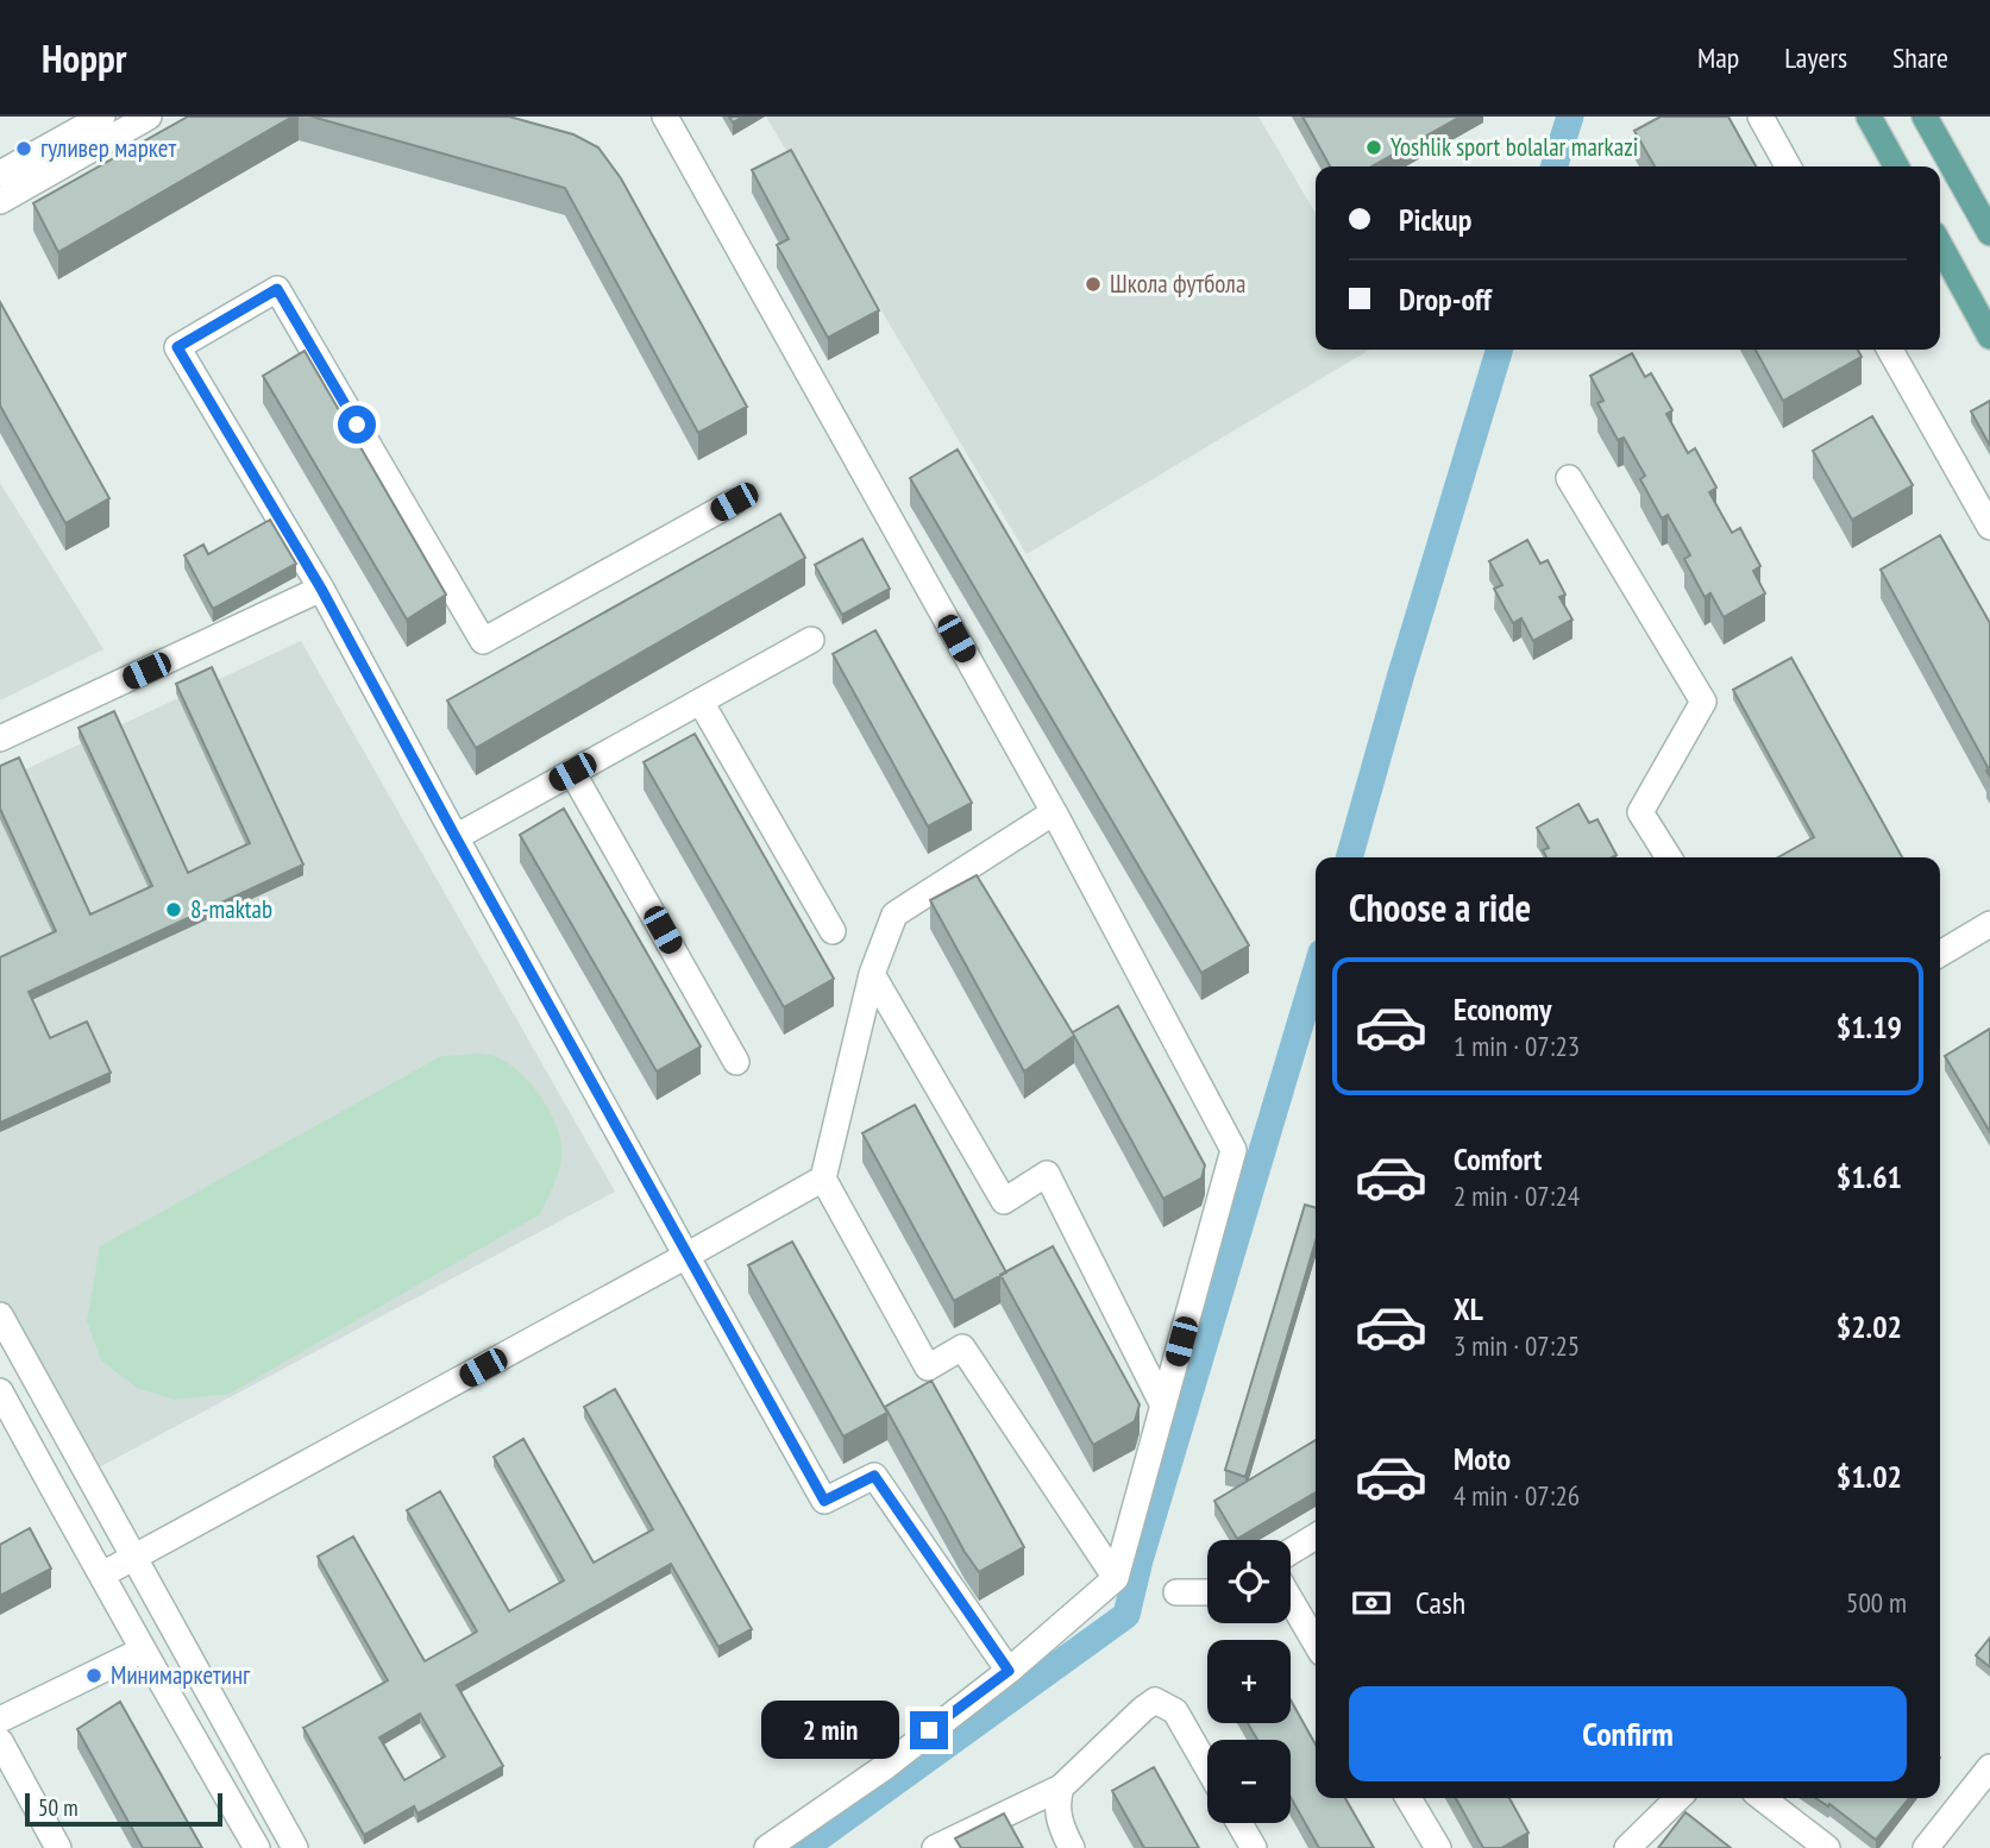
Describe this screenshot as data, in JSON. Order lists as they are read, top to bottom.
{
  "places": [
    "Yoshlik sport bolalar markazi",
    "гуливер маркет",
    "Школа футбола",
    "8-maktab",
    "Минимаркетинг"
  ],
  "scale_bar": "50 m",
  "page": {
    "header": "Hoppr",
    "nav": ["Map", "Layers", "Share"],
    "banner": ["Pickup", "Drop-off"],
    "heading": "Choose a ride",
    "list": [
      {
        "name": "Economy",
        "note": "1 min · 07:23",
        "value": "$1.19"
      },
      {
        "name": "Comfort",
        "note": "2 min · 07:24",
        "value": "$1.61"
      },
      {
        "name": "XL",
        "note": "3 min · 07:25",
        "value": "$2.02"
      },
      {
        "name": "Moto",
        "note": "4 min · 07:26",
        "value": "$1.02"
      }
    ],
    "map_buttons": ["+", "−"],
    "pay": ["Cash", "500 m"],
    "buttons": "Confirm",
    "bubble": "2 min",
    "scale": "50 m"
  }
}
